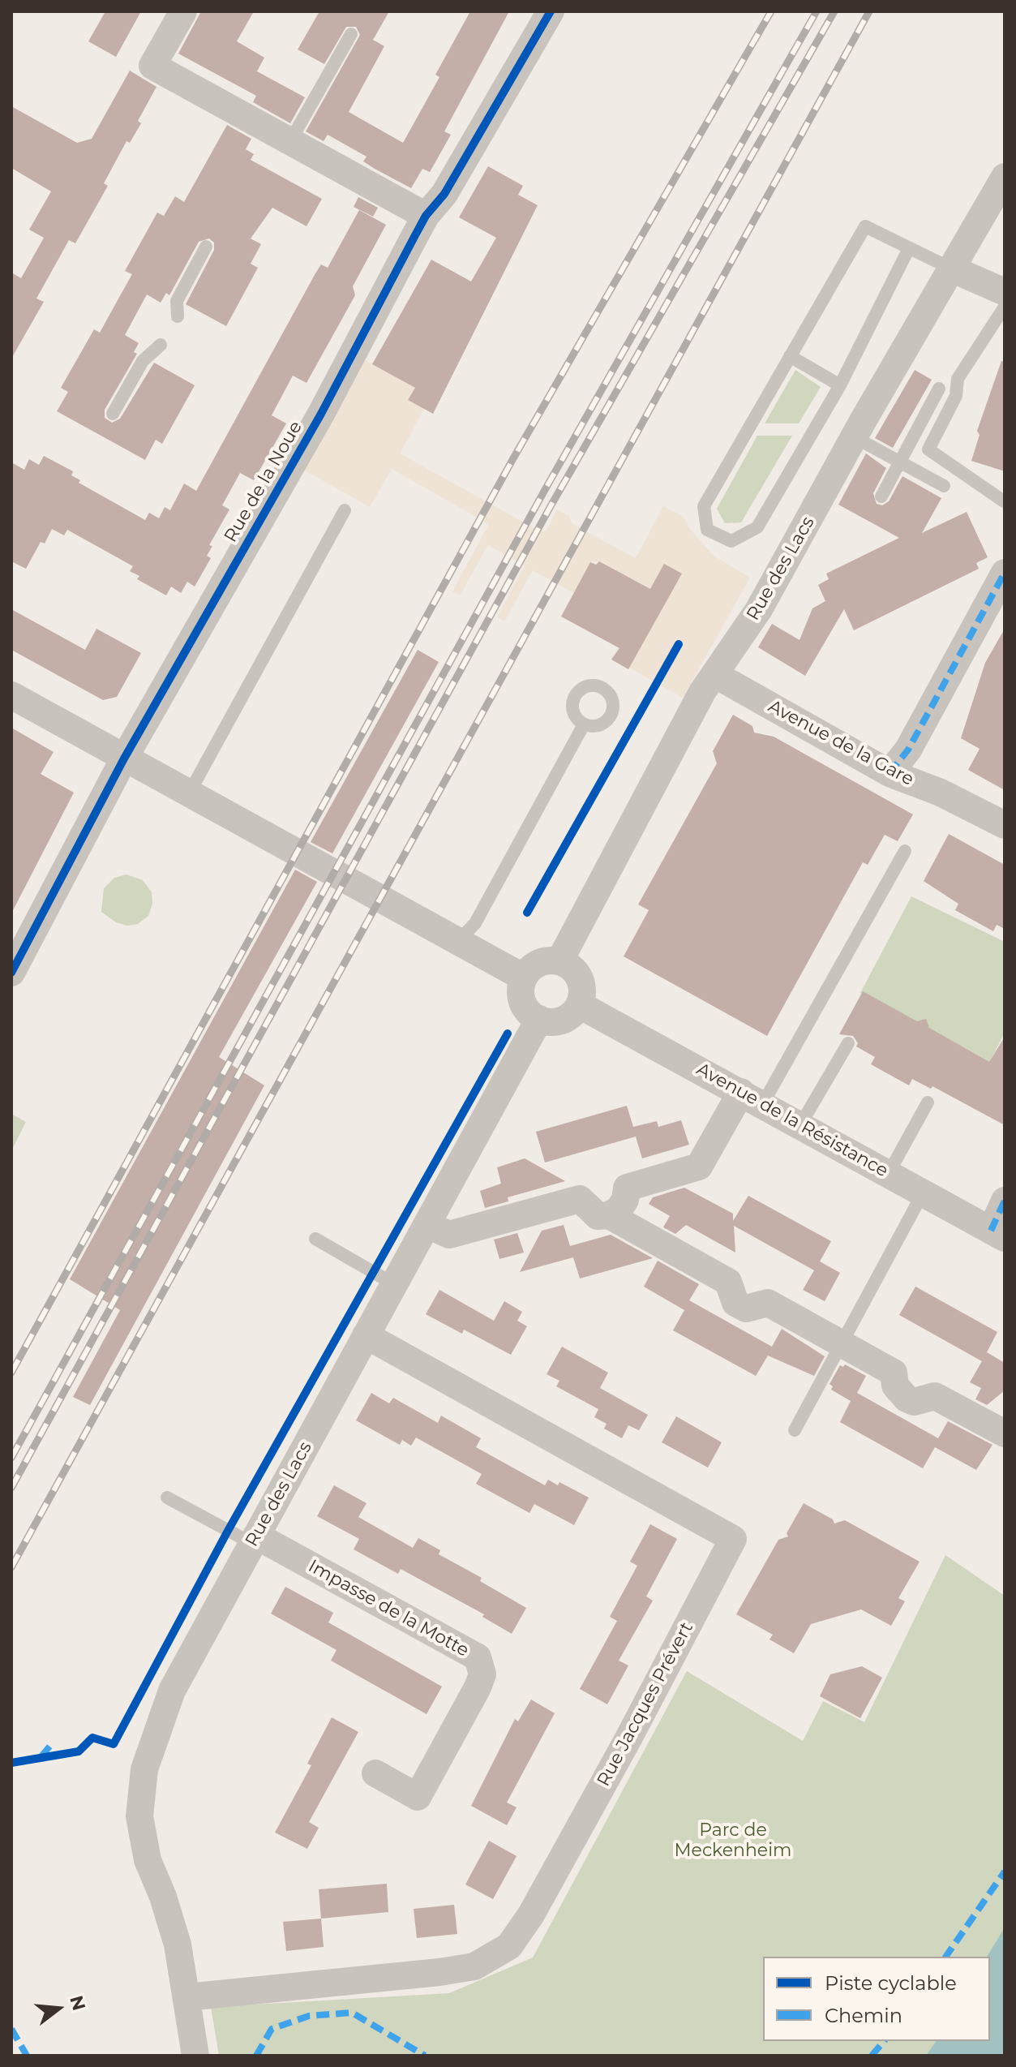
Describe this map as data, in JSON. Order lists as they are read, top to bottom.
{
  "streets": {
    "street": [
      "Rue de la Noue",
      "Rue des Lacs",
      "Avenue de la Gare",
      "Avenue de la Résistance",
      "Impasse de la Motte",
      "Rue Jacques Prévert"
    ]
  },
  "crossings": [
    ["Rue des Lacs", "Avenue de la Gare"],
    ["Rue des Lacs", "Avenue de la Résistance"],
    ["Rue des Lacs", "Impasse de la Motte"],
    ["Rue des Lacs", "Rue Jacques Prévert"]
  ],
  "parks": ["Parc de Meckenheim"],
  "legend": ["Piste cyclable", "Chemin"],
  "north": "right"
}
